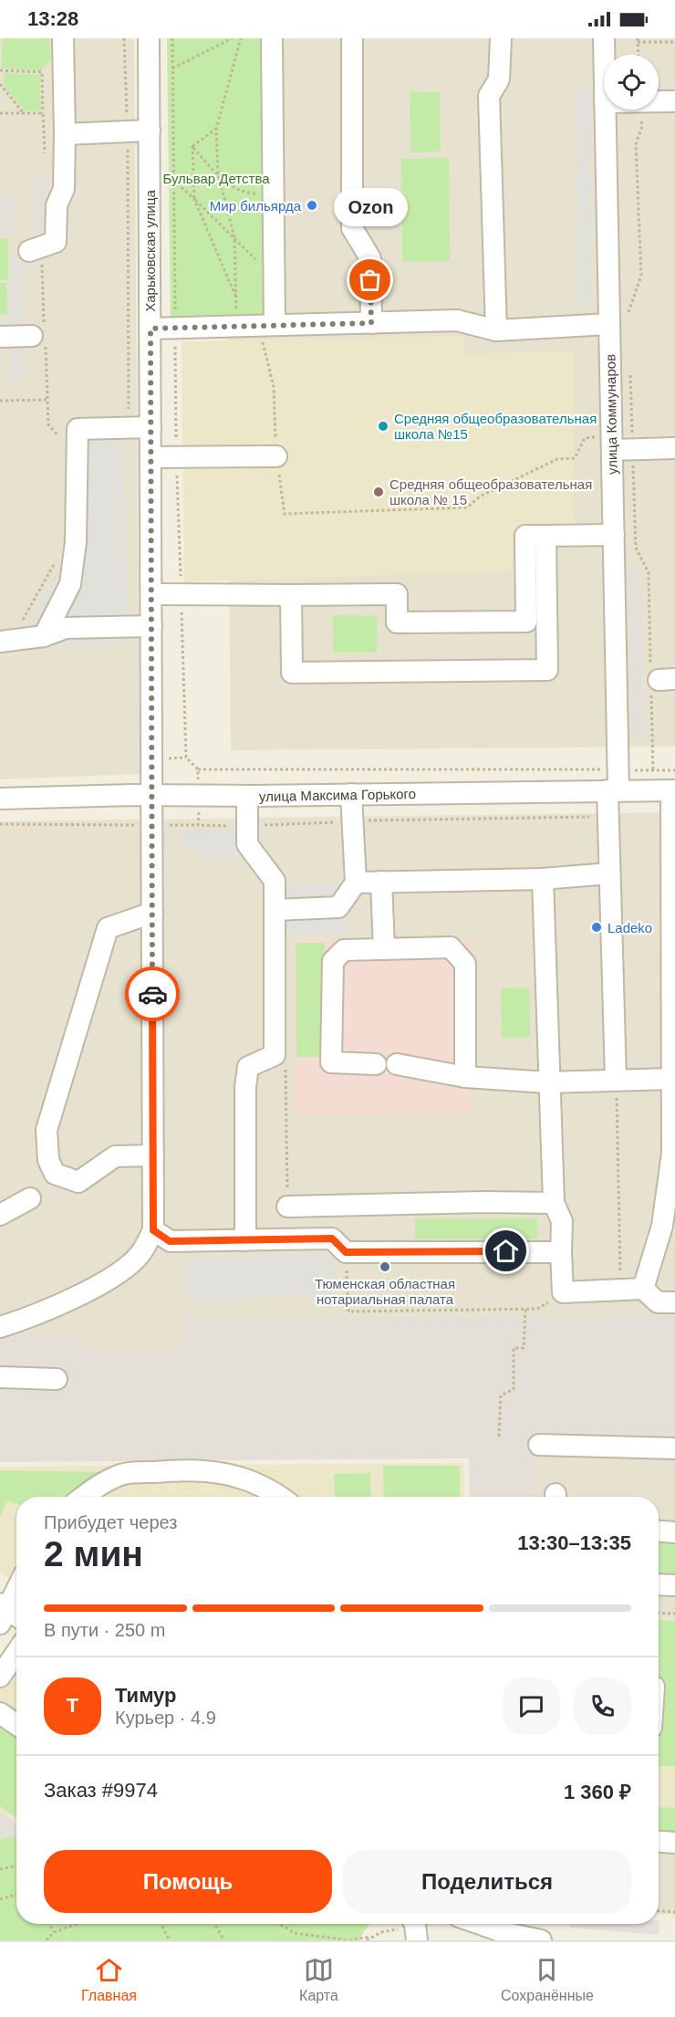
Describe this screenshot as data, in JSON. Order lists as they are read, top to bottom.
{
  "streets": {
    "street": ["Харьковская улица", "улица Коммунаров", "улица Максима Горького"]
  },
  "crossings": [
    ["Харьковская улица", "улица Максима Горького"],
    ["улица Коммунаров", "улица Максима Горького"]
  ],
  "parks": ["Бульвар Детства"],
  "places": [
    "Мир бильярда",
    "Ozon",
    "Средняя общеобразовательная школа №15",
    "Средняя общеобразовательная школа № 15",
    "Ladeko",
    "Тюменская областная нотариальная палата"
  ],
  "page": {
    "status": "13:28",
    "bubble": "Ozon",
    "heading": ["2 мин", "Прибудет через", "13:30–13:35"],
    "panel": [
      "Тимур",
      "Курьер · 4.9",
      "Заказ #9974",
      "1 360 ₽"
    ],
    "bar": "В пути · 250 m",
    "round": "Т",
    "buttons": ["Помощь", "Поделиться"],
    "tabs": ["Главная", "Карта", "Сохранённые"]
  }
}
